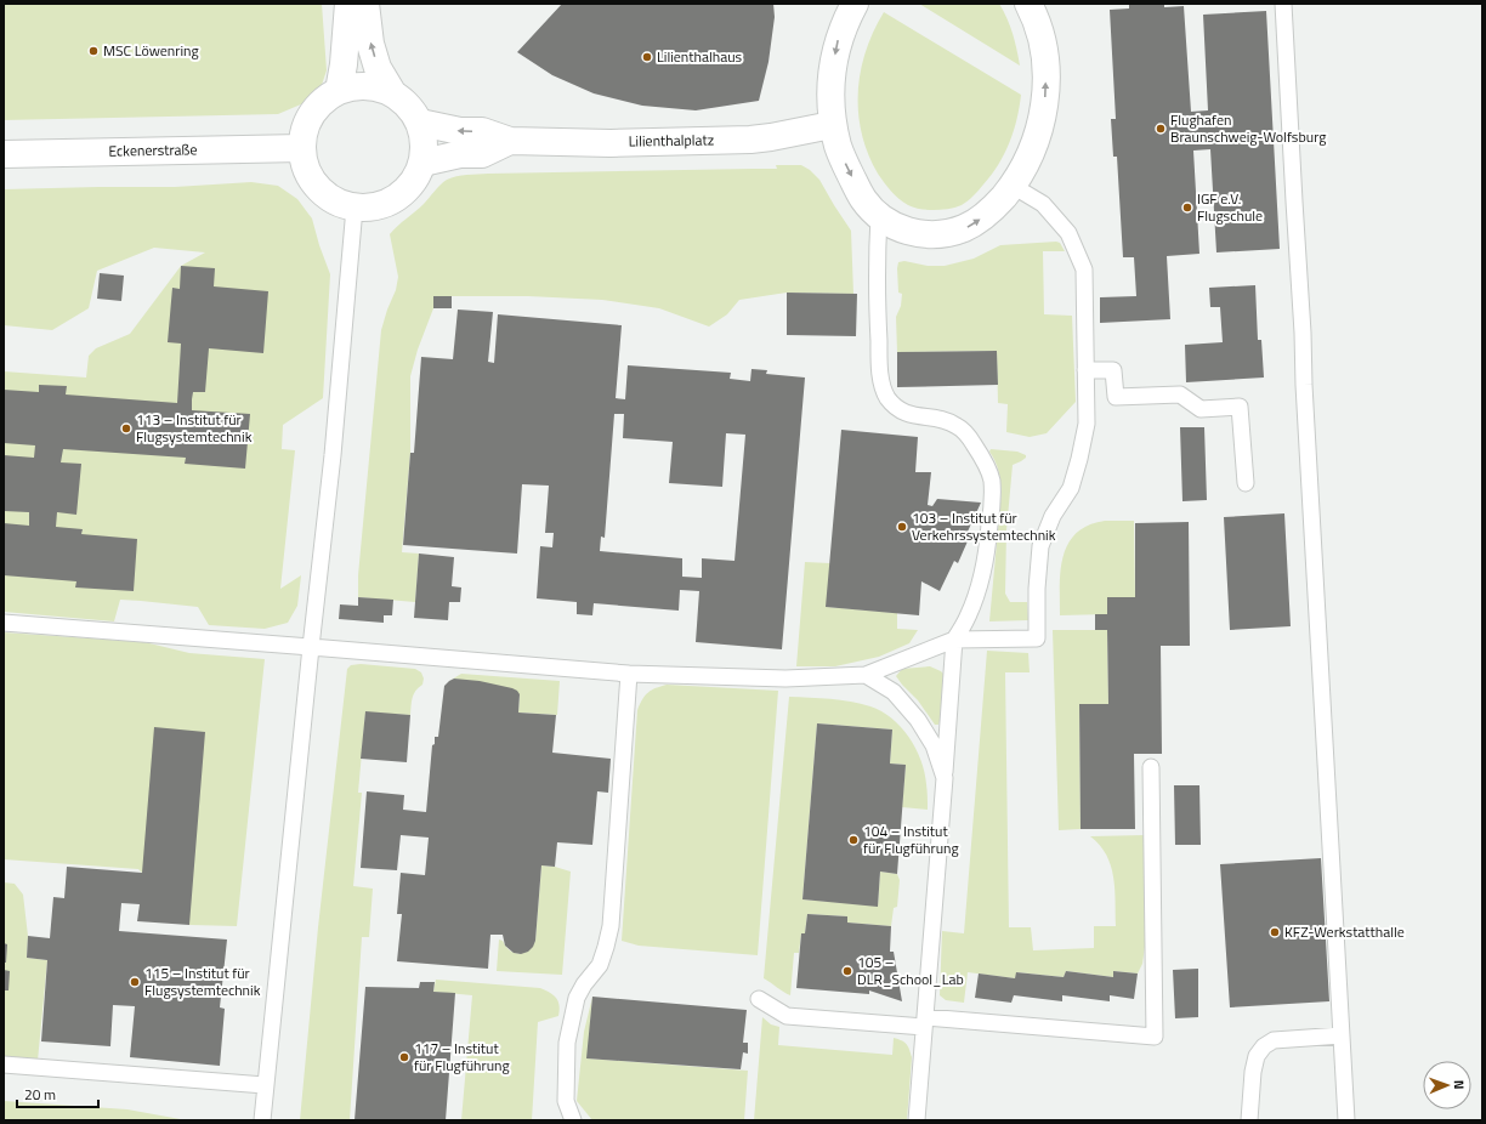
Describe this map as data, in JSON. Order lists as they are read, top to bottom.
{
  "streets": {
    "street": ["Lilienthalplatz", "Eckenerstraße"]
  },
  "crossings": [
    ["Lilienthalplatz", "Eckenerstraße"]
  ],
  "places": [
    "MSC Löwenring",
    "Lilienthalhaus",
    "Flughafen Braunschweig-Wolfsburg",
    "IGF e.V. Flugschule",
    "113 – Institut für Flugsystemtechnik",
    "103 – Institut für Verkehrssystemtechnik",
    "104 – Institut für Flugführung",
    "KFZ-Werkstatthalle",
    "105 – DLR_School_Lab",
    "115 – Institut für Flugsystemtechnik",
    "117 – Institut für Flugführung"
  ],
  "scale_bar": "20 m",
  "north": "right"
}
